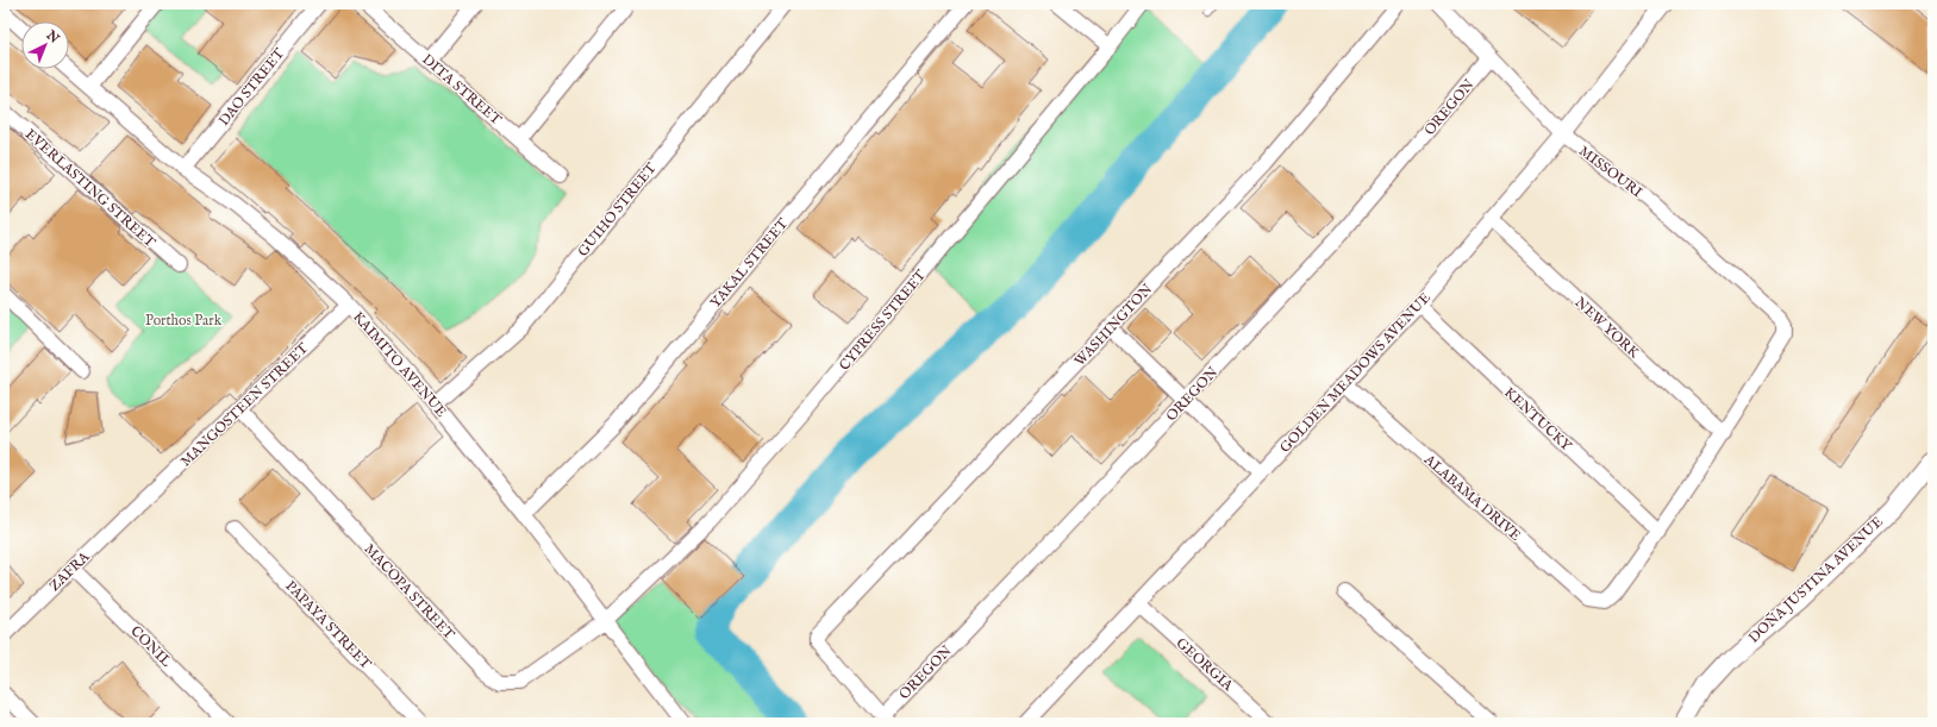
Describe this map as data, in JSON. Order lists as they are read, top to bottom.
{
  "streets": {
    "street": [
      "DAO STREET",
      "DITA STREET",
      "OREGON",
      "MISSOURI",
      "EVERLASTING STREET",
      "GUIHO STREET",
      "YAKAL STREET",
      "CYPRESS STREET",
      "WASHINGTON",
      "NEW YORK",
      "KAIMITO AVENUE",
      "GOLDEN MEADOWS AVENUE",
      "MANGOSTEEN STREET",
      "KENTUCKY",
      "ALABAMA DRIVE",
      "ZAFRA",
      "DOÑA JUSTINA AVENUE",
      "MACOPA STREET",
      "PAPAYA STREET",
      "CONIL",
      "GEORGIA"
    ]
  },
  "crossings": [
    ["DAO STREET", "KAIMITO AVENUE"],
    ["OREGON", "MISSOURI"],
    ["OREGON", "WASHINGTON"],
    ["MISSOURI", "NEW YORK"],
    ["MISSOURI", "GOLDEN MEADOWS AVENUE"],
    ["GUIHO STREET", "KAIMITO AVENUE"],
    ["YAKAL STREET", "KAIMITO AVENUE"],
    ["CYPRESS STREET", "KAIMITO AVENUE"],
    ["CYPRESS STREET", "MACOPA STREET"],
    ["NEW YORK", "GOLDEN MEADOWS AVENUE"],
    ["KAIMITO AVENUE", "MANGOSTEEN STREET"],
    ["KAIMITO AVENUE", "MACOPA STREET"],
    ["GOLDEN MEADOWS AVENUE", "KENTUCKY"],
    ["GOLDEN MEADOWS AVENUE", "ALABAMA DRIVE"],
    ["GOLDEN MEADOWS AVENUE", "GEORGIA"],
    ["MANGOSTEEN STREET", "ZAFRA"],
    ["MANGOSTEEN STREET", "MACOPA STREET"],
    ["KENTUCKY", "ALABAMA DRIVE"],
    ["ZAFRA", "CONIL"]
  ],
  "parks": ["Porthos Park"],
  "north": "top right"
}
